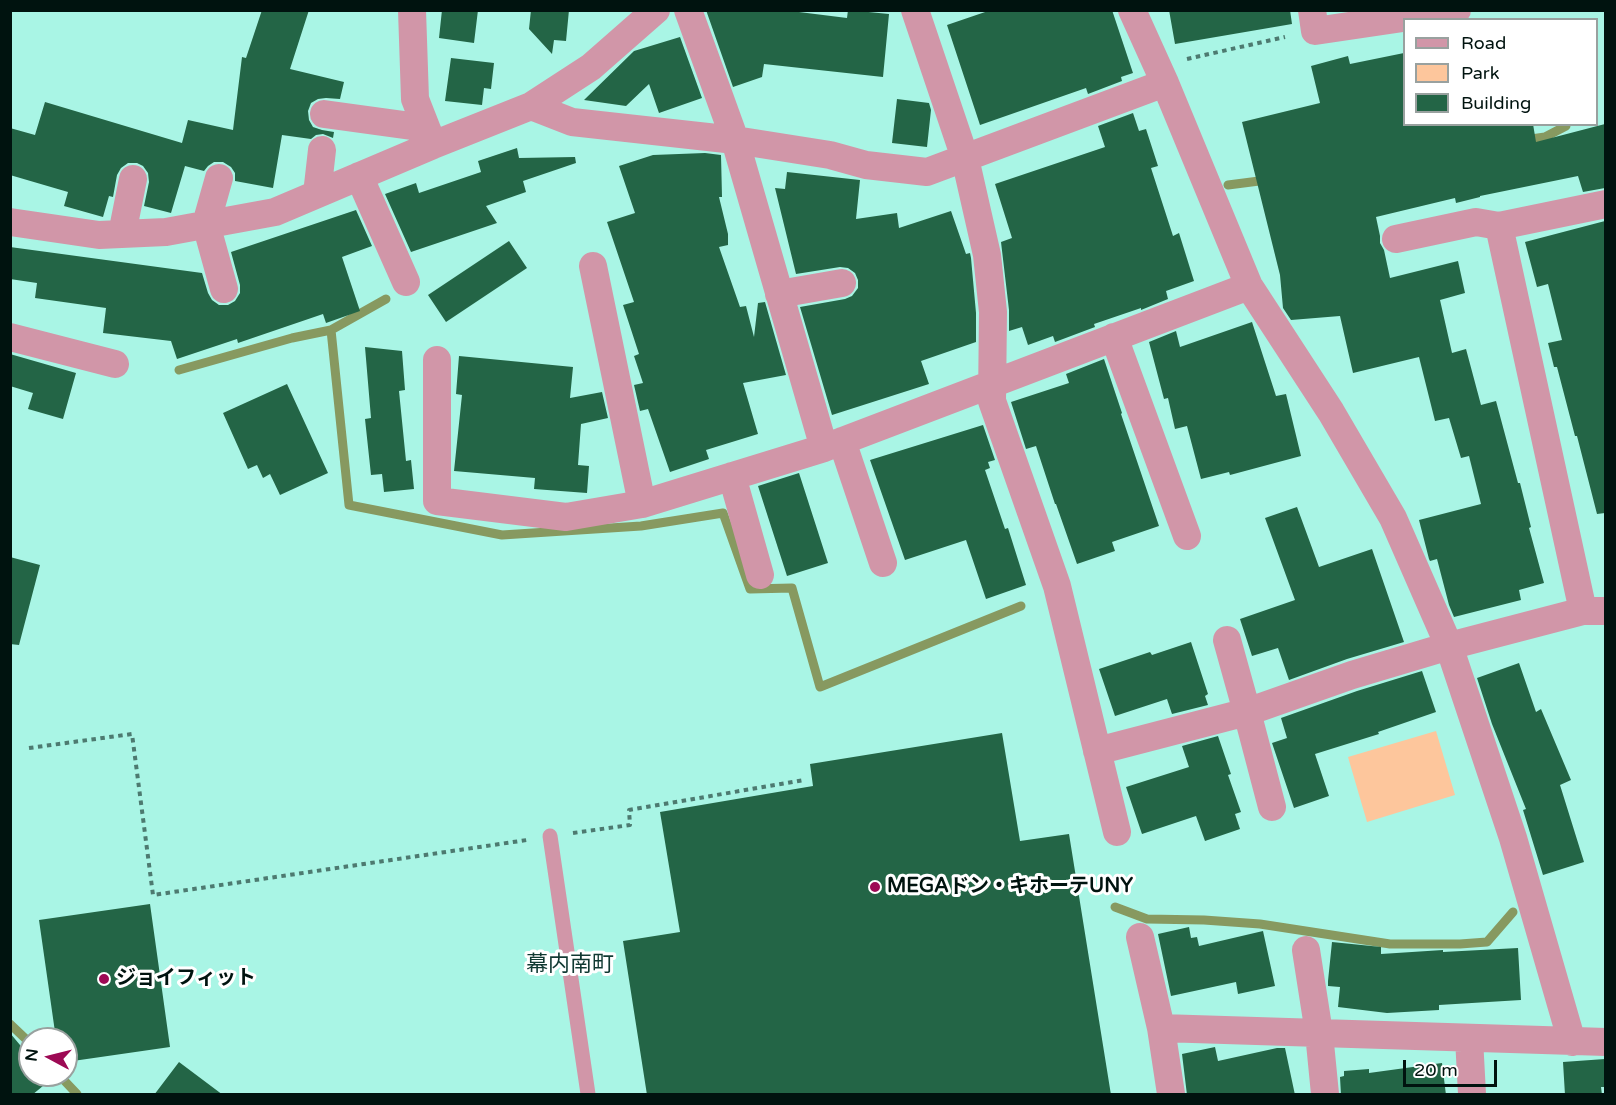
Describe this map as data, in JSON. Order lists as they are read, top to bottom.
{
  "districts": ["幕内南町"],
  "places": ["MEGAドン・キホーテUNY", "ジョイフィット"],
  "legend": ["Road", "Park", "Building"],
  "scale_bar": "20 m",
  "north": "left"
}
